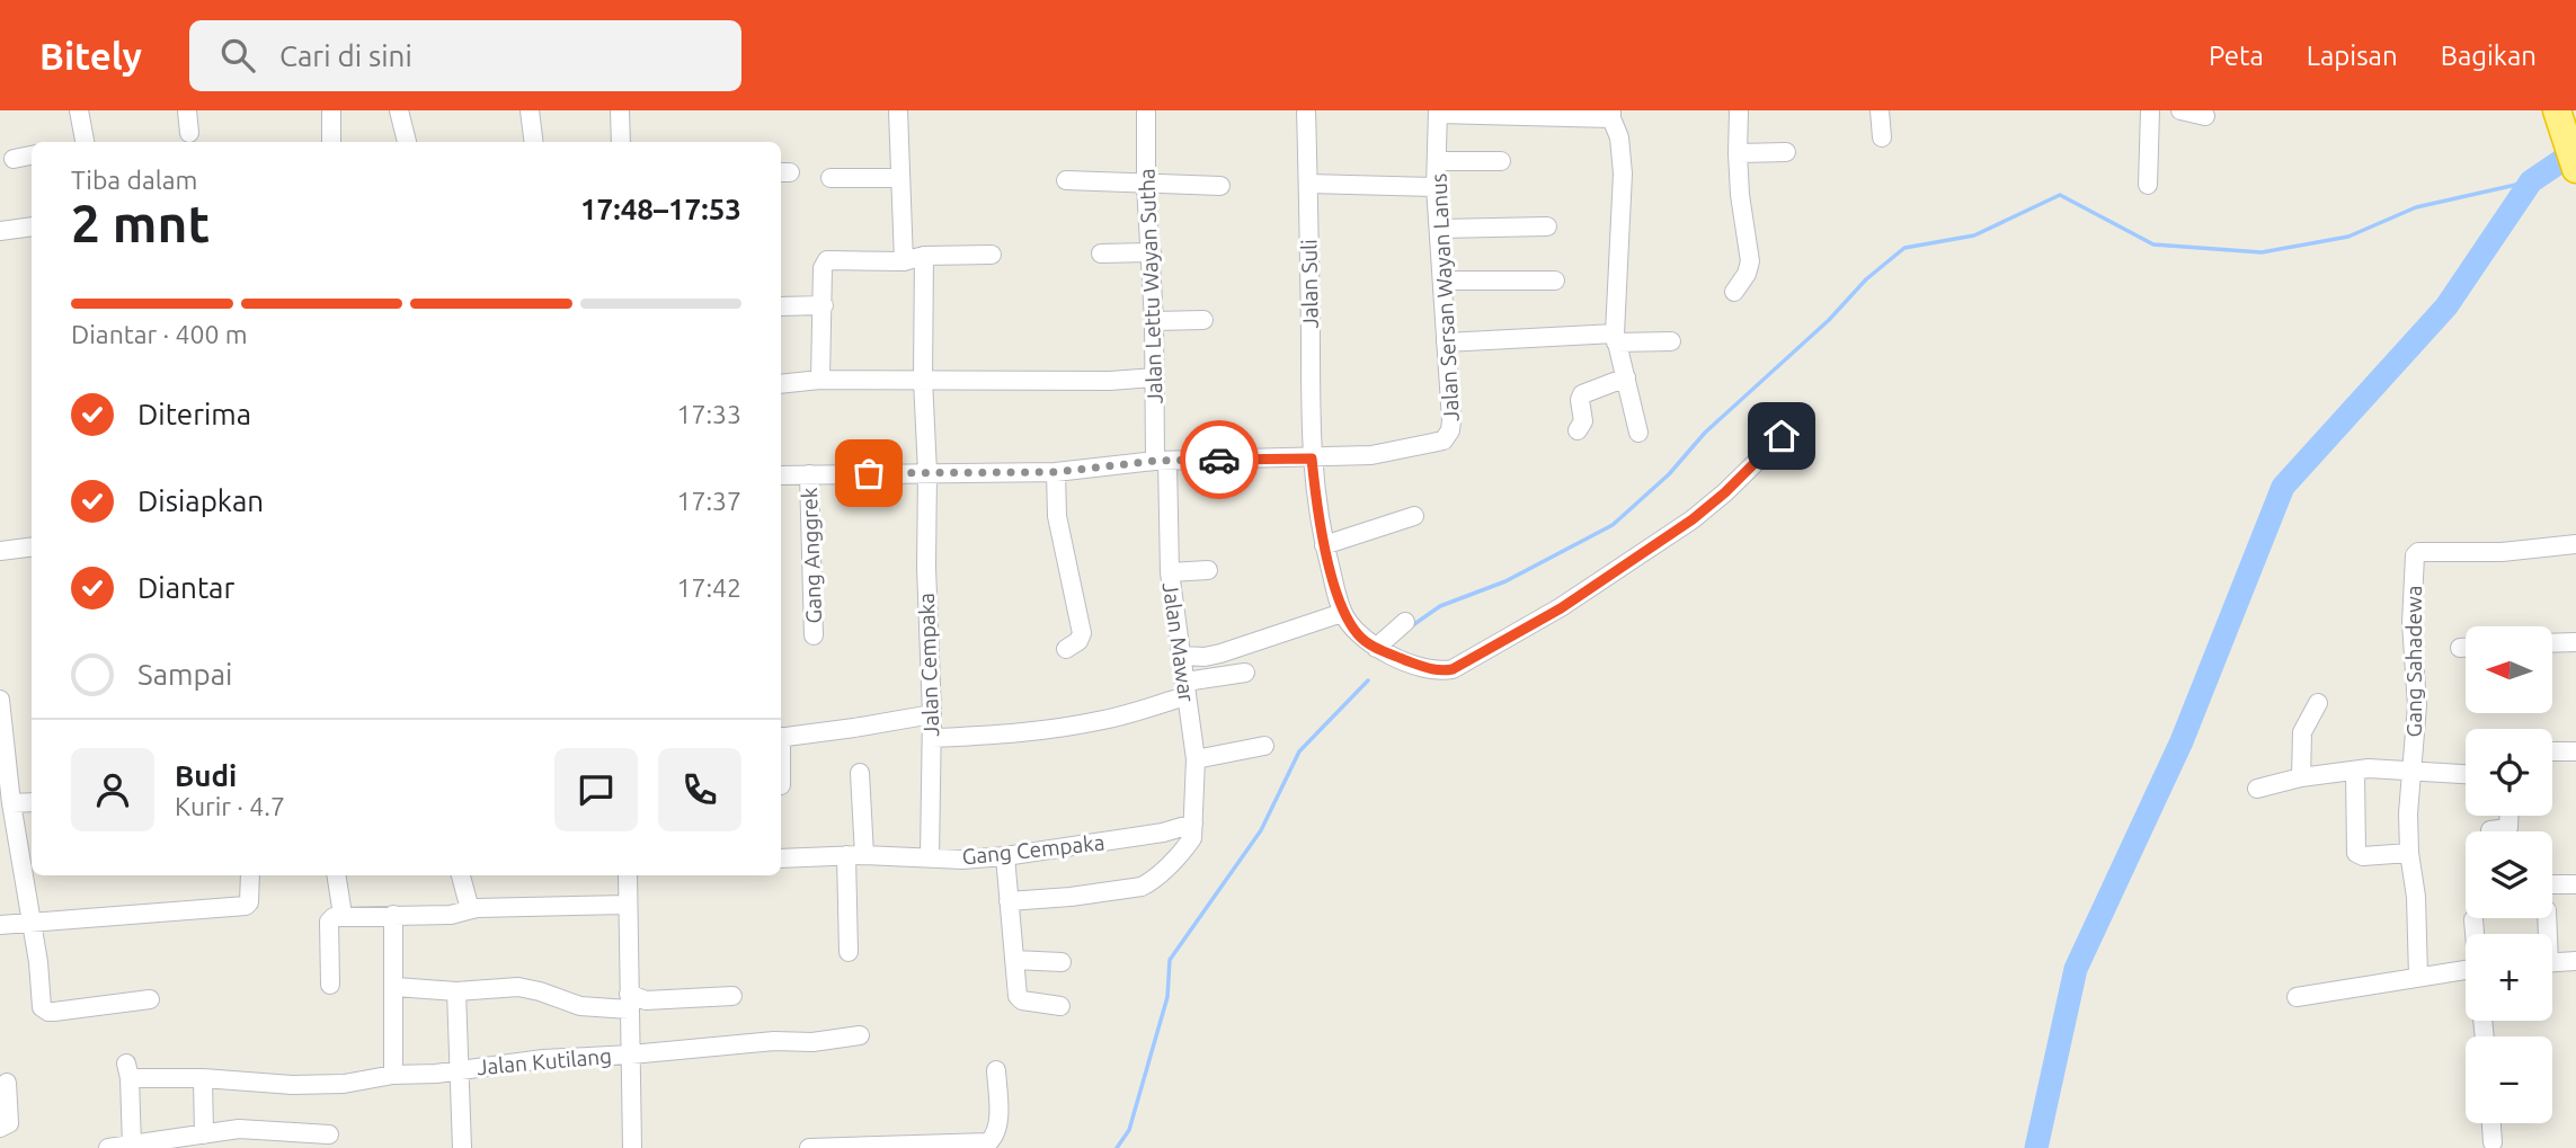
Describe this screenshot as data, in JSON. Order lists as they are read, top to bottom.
{
  "streets": {
    "street": [
      "Jalan Suli",
      "Jalan Lettu Wayan Sutha",
      "Jalan Sersan Wayan Lanus",
      "Gang Anggrek",
      "Jalan Mawar",
      "Gang Sahadewa",
      "Jalan Cempaka",
      "Gang Cempaka",
      "Jalan Kutilang"
    ]
  },
  "crossings": [
    ["Jalan Suli", "Jalan Sersan Wayan Lanus"],
    ["Jalan Lettu Wayan Sutha", "Jalan Sersan Wayan Lanus"],
    ["Jalan Lettu Wayan Sutha", "Jalan Mawar"],
    ["Jalan Sersan Wayan Lanus", "Gang Anggrek"],
    ["Jalan Sersan Wayan Lanus", "Jalan Mawar"],
    ["Jalan Sersan Wayan Lanus", "Jalan Cempaka"],
    ["Jalan Mawar", "Gang Cempaka"],
    ["Jalan Cempaka", "Gang Cempaka"]
  ],
  "north": "left",
  "page": {
    "header": "Bitely",
    "search": "Cari di sini",
    "nav": ["Peta", "Lapisan", "Bagikan"],
    "heading": ["2 mnt", "Tiba dalam", "17:48–17:53"],
    "panel": ["Budi", "Kurir · 4.7"],
    "bar": "Diantar · 400 m",
    "list": [
      ["Diterima", "17:33"],
      ["Disiapkan", "17:37"],
      ["Diantar", "17:42"],
      "Sampai"
    ],
    "map_buttons": ["+", "−"]
  }
}
